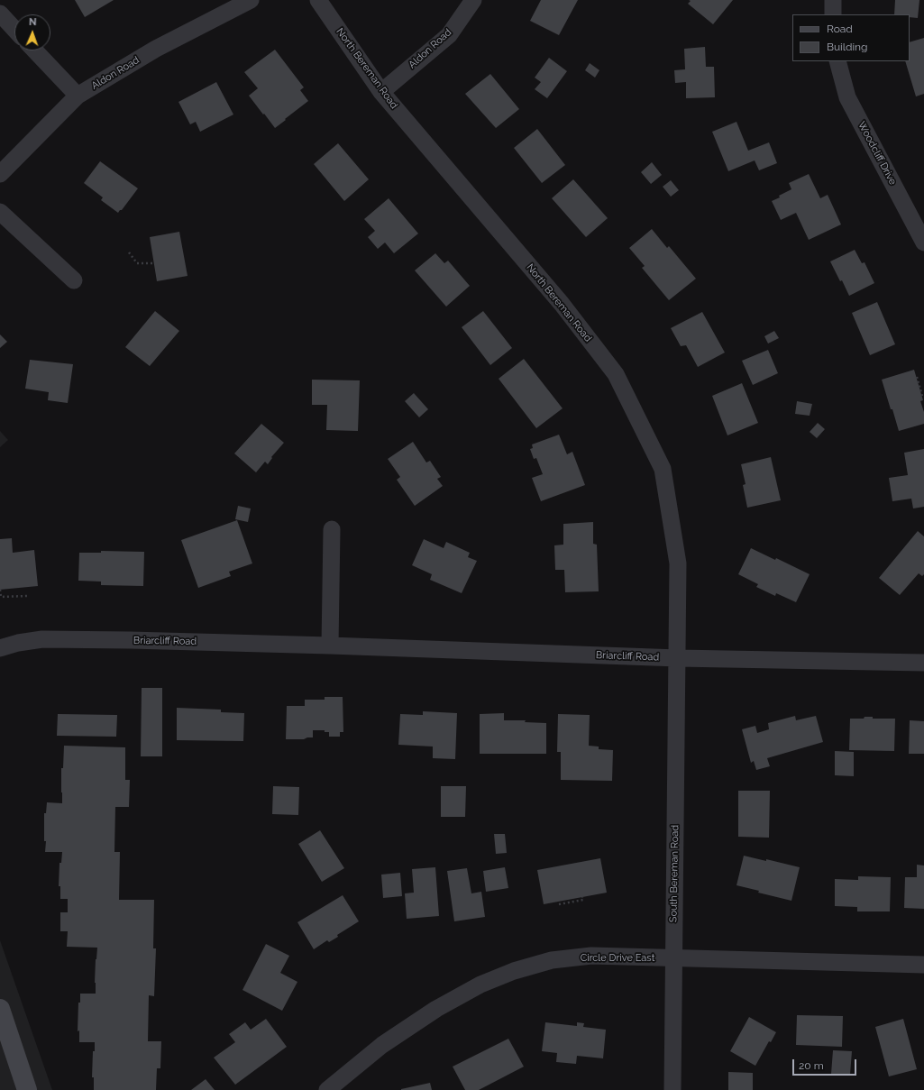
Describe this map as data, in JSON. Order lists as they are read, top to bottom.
{
  "streets": {
    "street": [
      "Aldon Road",
      "North Bereman Road",
      "Woodcliff Drive",
      "Briarcliff Road",
      "South Bereman Road",
      "Circle Drive East"
    ]
  },
  "crossings": [
    ["Aldon Road", "North Bereman Road"],
    ["North Bereman Road", "Briarcliff Road"],
    ["North Bereman Road", "South Bereman Road"],
    ["Briarcliff Road", "South Bereman Road"],
    ["South Bereman Road", "Circle Drive East"]
  ],
  "legend": ["Road", "Building"],
  "scale_bar": "20 m",
  "north": "top"
}
